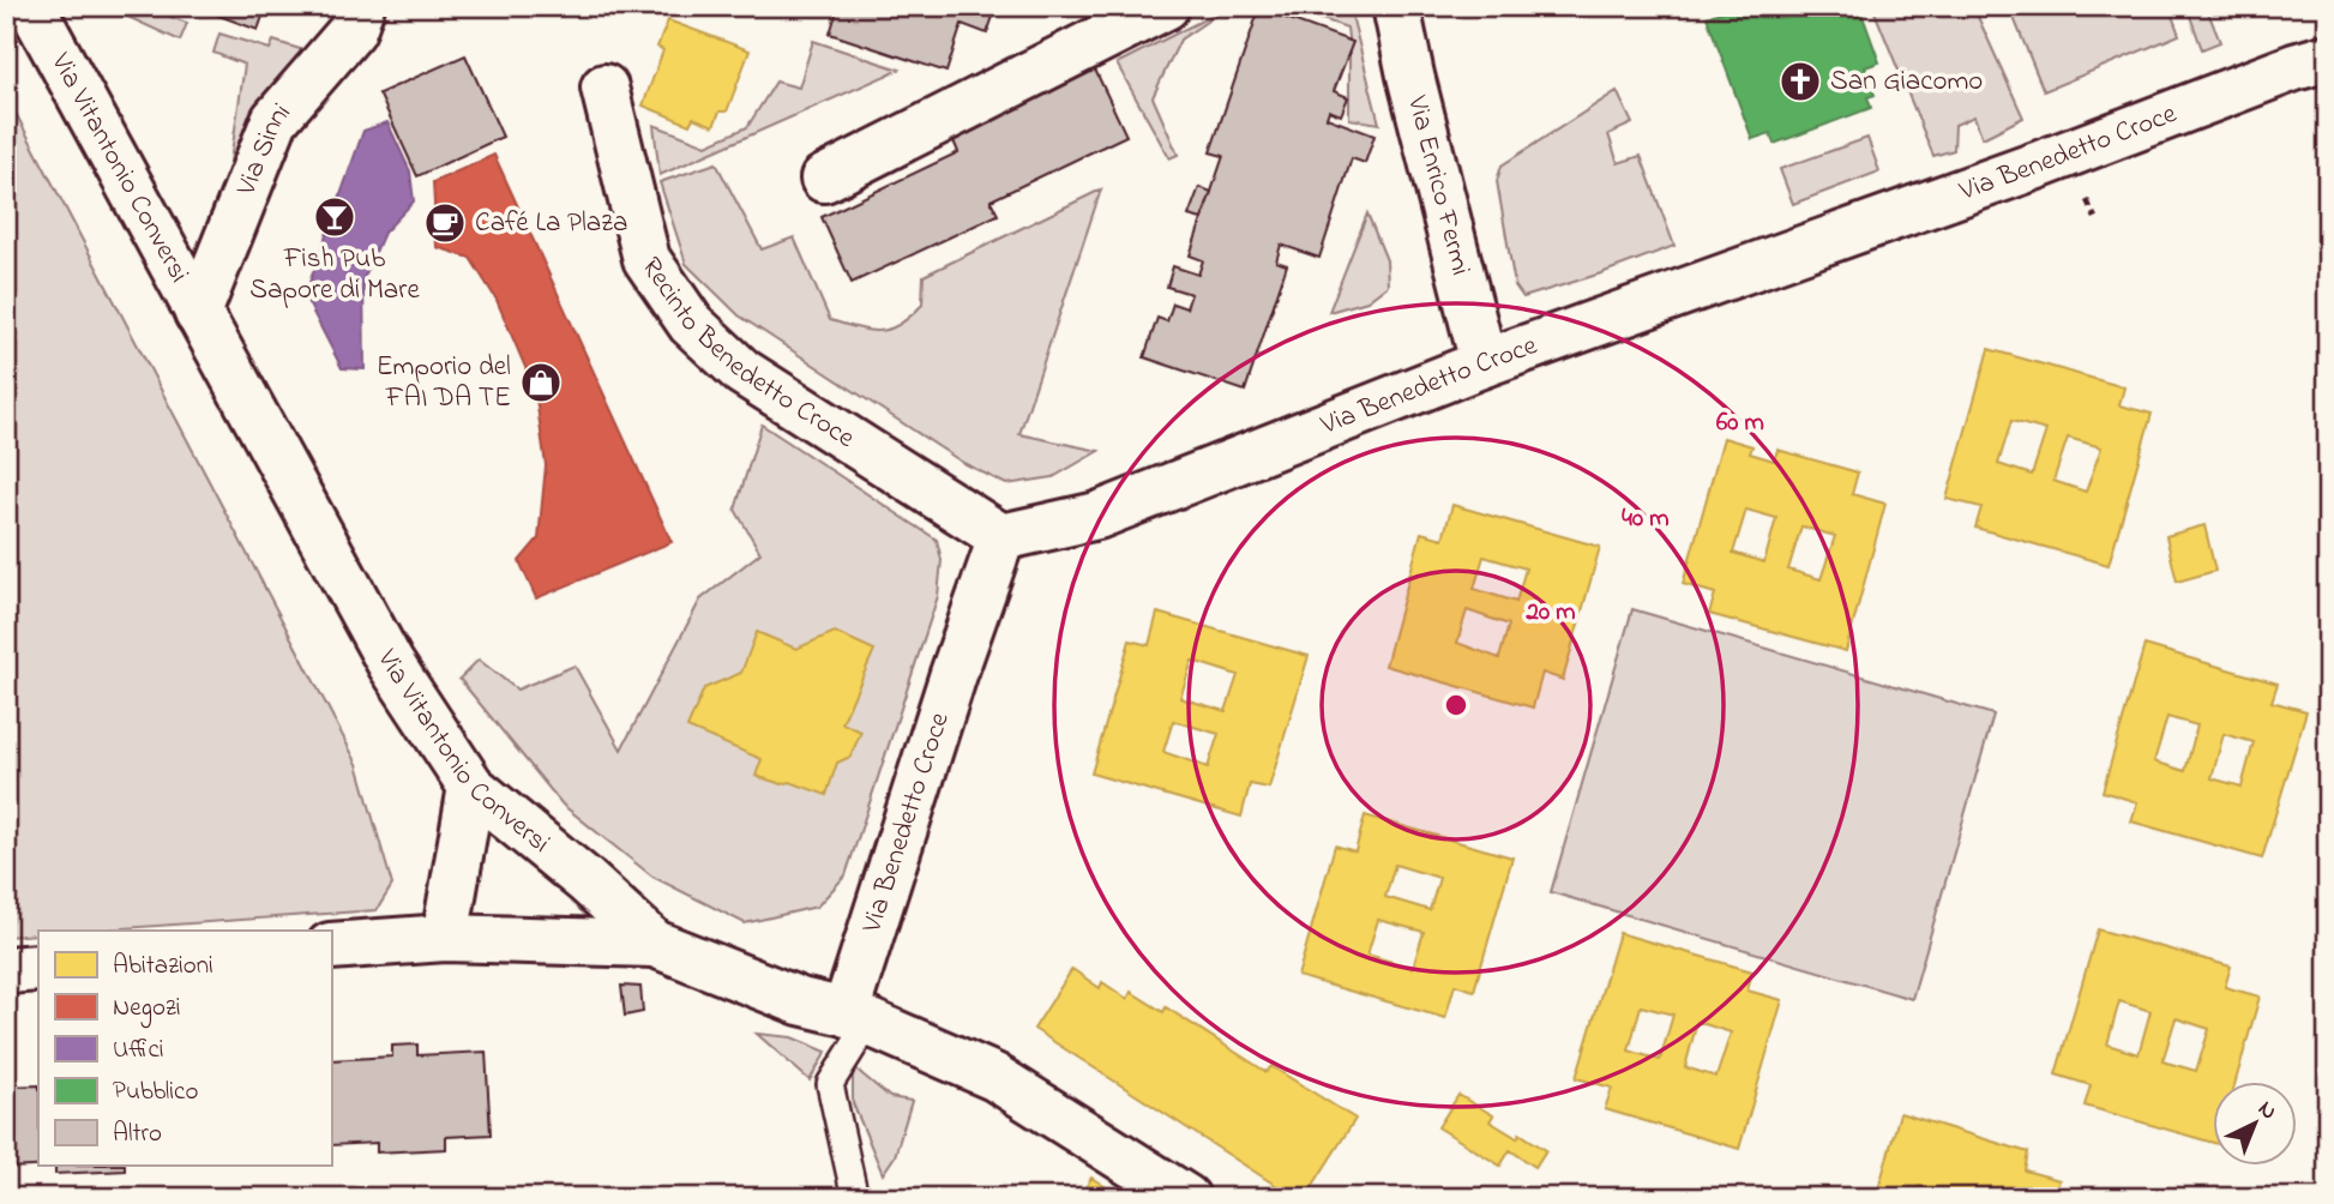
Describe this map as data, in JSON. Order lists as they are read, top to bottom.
{
  "streets": {
    "street": [
      "Via Sinni",
      "Via Benedetto Croce",
      "Via Vitantonio Conversi",
      "Via Enrico Fermi",
      "Recinto Benedetto Croce"
    ]
  },
  "crossings": [
    ["Via Sinni", "Via Vitantonio Conversi"],
    ["Via Benedetto Croce", "Via Vitantonio Conversi"],
    ["Via Benedetto Croce", "Via Enrico Fermi"],
    ["Via Benedetto Croce", "Recinto Benedetto Croce"]
  ],
  "places": {
    "church": ["San Giacomo"],
    "bar": ["Fish Pub Sapore di Mare"],
    "cafe": ["Café La Plaza"],
    "shop": ["Emporio del FAI DA TE"]
  },
  "legend": [
    "Abitazioni",
    "Negozi",
    "Uffici",
    "Pubblico",
    "Altro"
  ],
  "north": "top right",
  "rings": ["60 m", "40 m", "20 m"]
}
